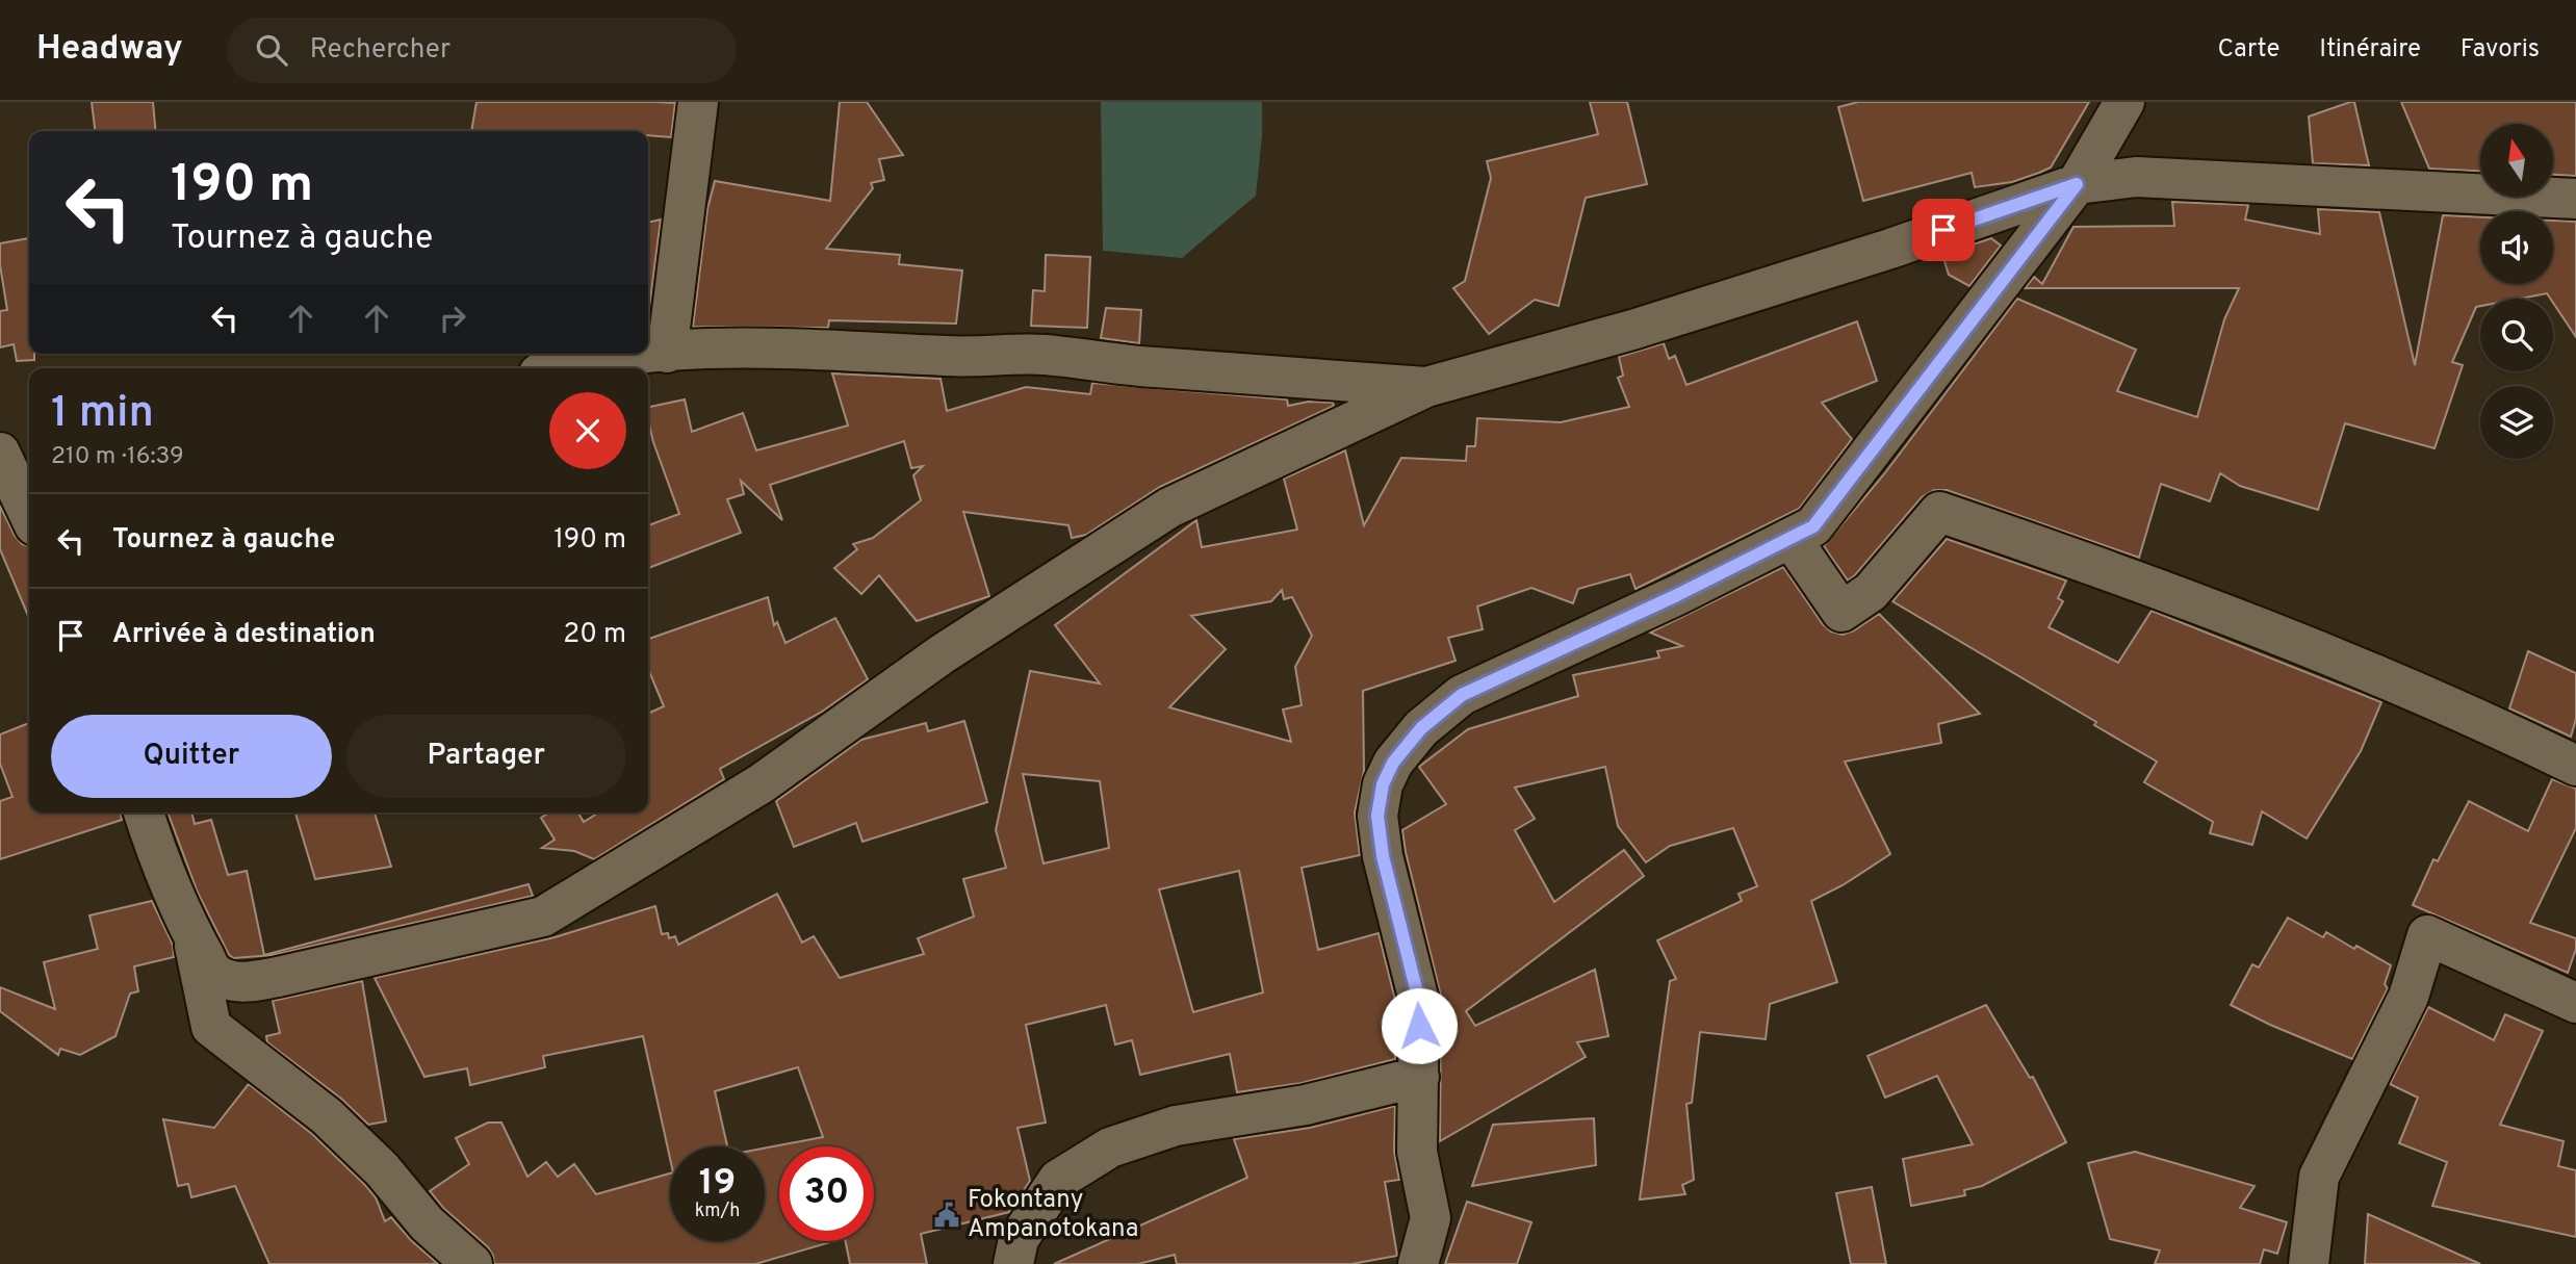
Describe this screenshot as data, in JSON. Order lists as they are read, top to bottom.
{
  "places": {
    "public building": ["Fokontany Ampanotokana"]
  },
  "north": "top",
  "page": {
    "header": "Headway",
    "search": "Rechercher",
    "nav": ["Carte", "Itinéraire", "Favoris"],
    "turn": ["190 m", "Tournez à gauche"],
    "heading": ["1 min", "210 m · 16:39"],
    "list": [
      {
        "name": "Tournez à gauche",
        "value": "190 m"
      },
      {
        "name": "Arrivée à destination",
        "value": "20 m"
      }
    ],
    "buttons": ["Quitter", "Partager"],
    "speed": "19 km/h",
    "limit": "30"
  }
}
